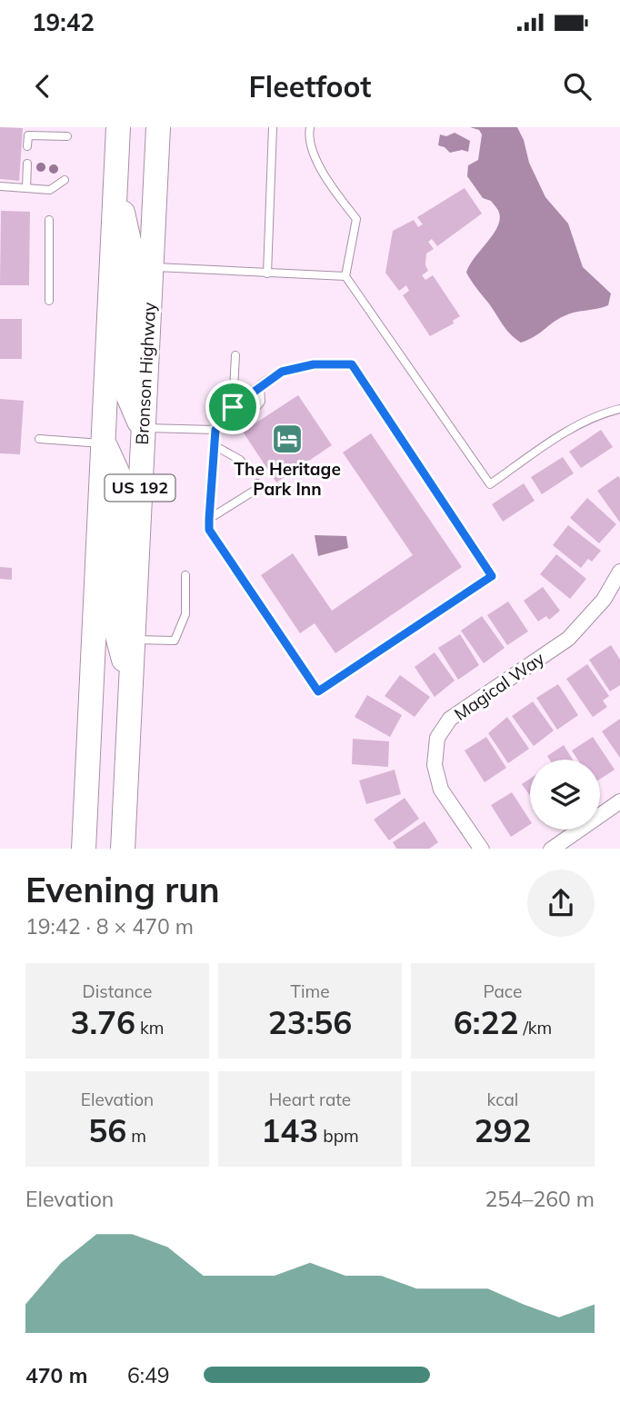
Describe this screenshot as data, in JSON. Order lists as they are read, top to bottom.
{
  "streets": {
    "highway": ["Bronson Highway", "US 192"],
    "street": ["Magical Way"]
  },
  "places": {
    "hotel": ["The Heritage Park Inn"]
  },
  "page": {
    "status": "19:42",
    "header": "Fleetfoot",
    "heading": ["Evening run", "19:42 · 8 × 470 m"],
    "stats": [
      ["Distance", "3.76 km"],
      ["Time", "23:56"],
      ["Pace", "6:22 /km"],
      ["Elevation", "56 m"],
      ["Heart rate", "143 bpm"],
      ["kcal", "292"]
    ],
    "chart": ["Elevation", "254–260 m"],
    "list": [
      {
        "name": "470 m",
        "note": "6:49"
      }
    ]
  }
}
